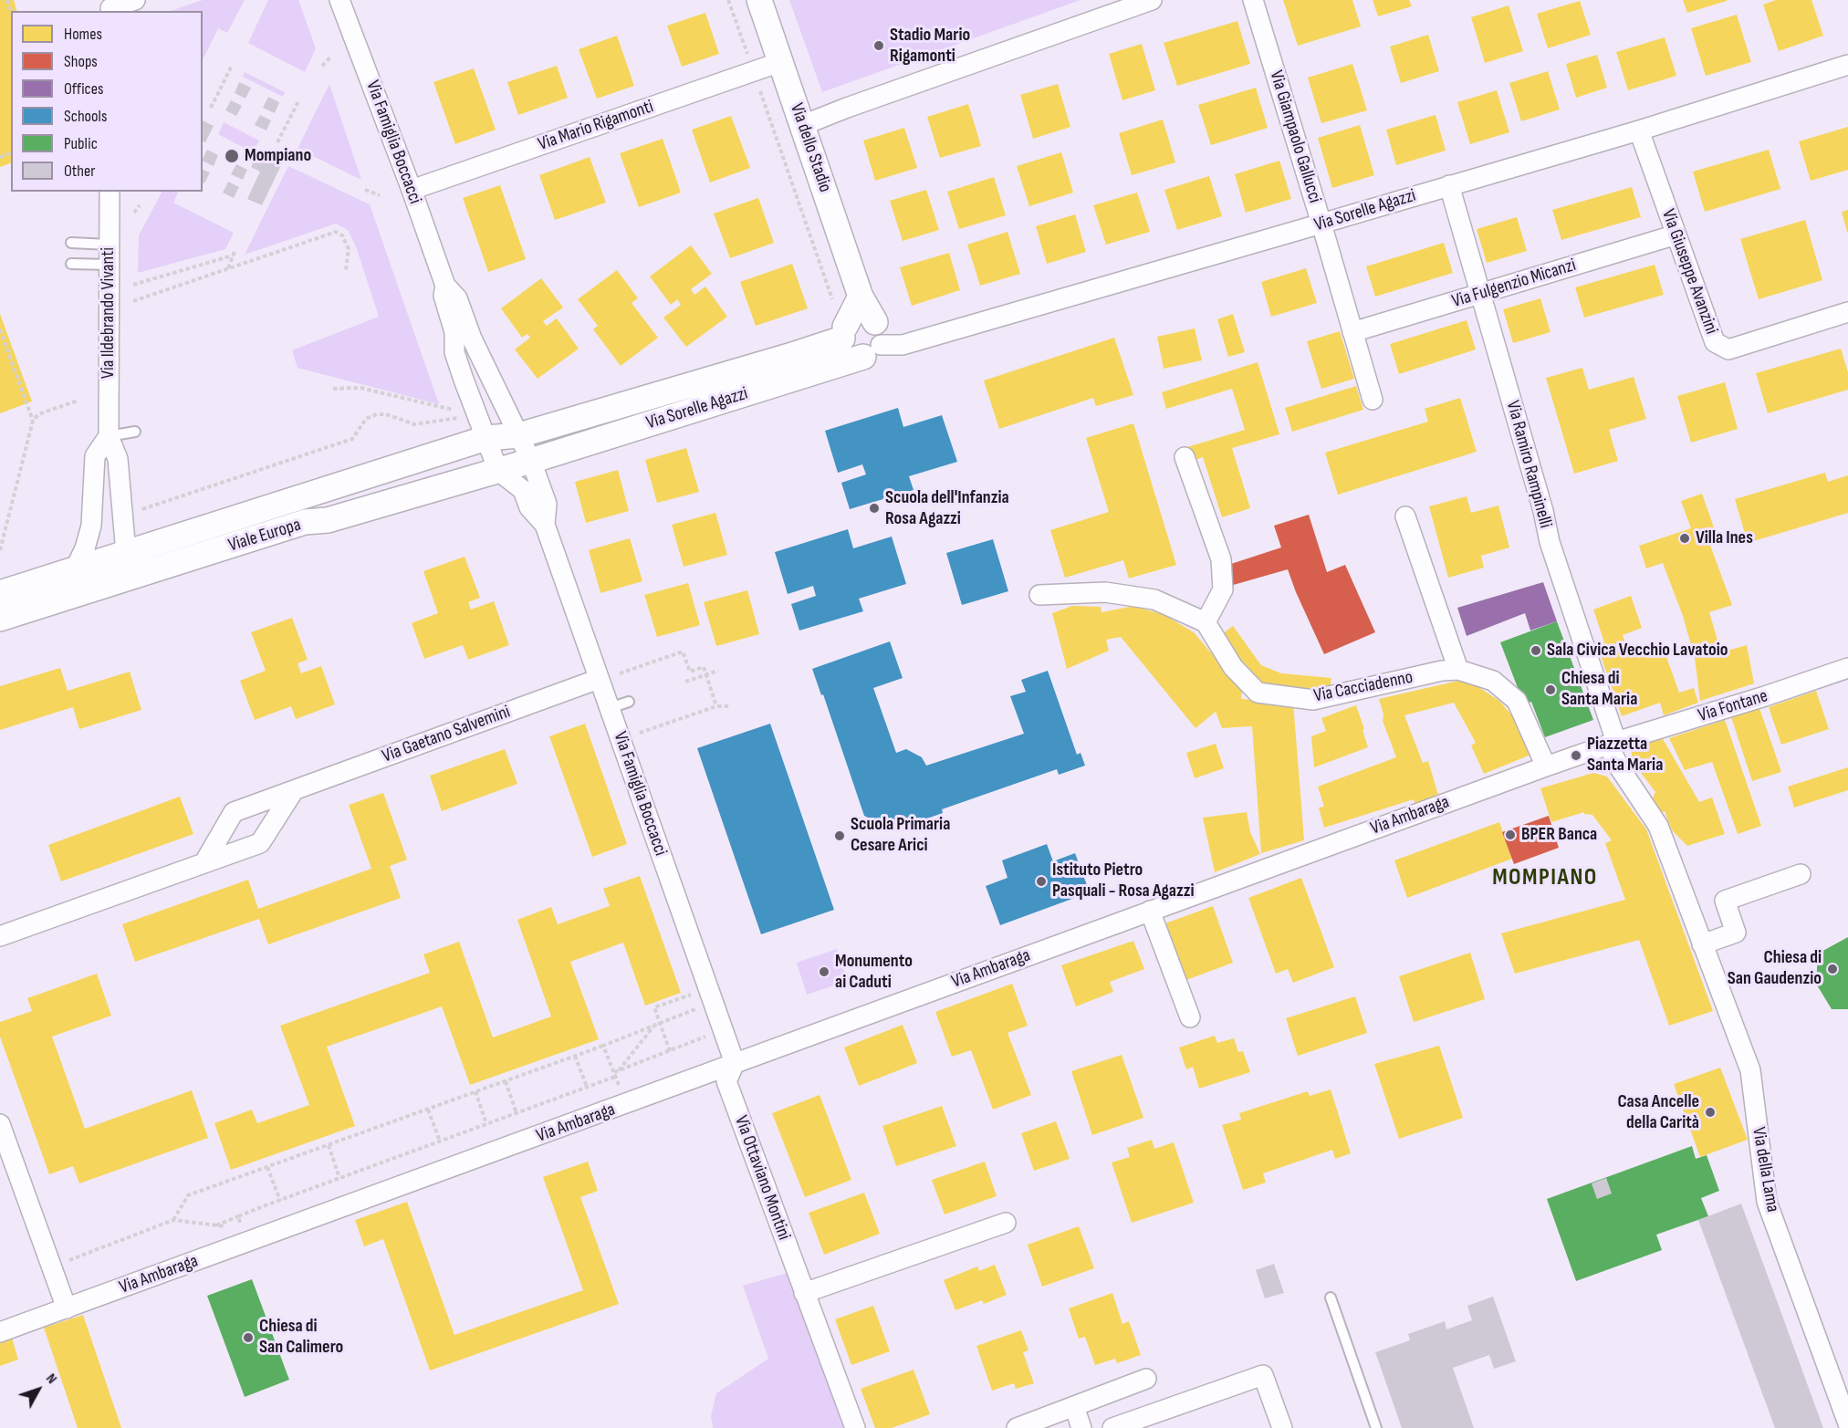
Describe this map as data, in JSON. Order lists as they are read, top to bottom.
{
  "streets": {
    "street": [
      "Via Mario Rigamonti",
      "Via Giampaolo Gallucci",
      "Via Famiglia Boccacci",
      "Via dello Stadio",
      "Via Sorelle Agazzi",
      "Via Giuseppe Avanzini",
      "Via Fulgenzio Micanzi",
      "Via Ildebrando Vivanti",
      "Via Ramiro Rampinelli",
      "Viale Europa",
      "Via Cacciadenno",
      "Via Fontane",
      "Via Gaetano Salvemini",
      "Via Ambaraga",
      "Via della Lama",
      "Via Ottaviano Montini"
    ]
  },
  "crossings": [
    ["Via Mario Rigamonti", "Via Famiglia Boccacci"],
    ["Via Mario Rigamonti", "Via dello Stadio"],
    ["Via Giampaolo Gallucci", "Via Sorelle Agazzi"],
    ["Via Giampaolo Gallucci", "Via Fulgenzio Micanzi"],
    ["Via Famiglia Boccacci", "Via Sorelle Agazzi"],
    ["Via Famiglia Boccacci", "Viale Europa"],
    ["Via Famiglia Boccacci", "Via Gaetano Salvemini"],
    ["Via Famiglia Boccacci", "Via Ambaraga"],
    ["Via Famiglia Boccacci", "Via Ottaviano Montini"],
    ["Via dello Stadio", "Via Sorelle Agazzi"],
    ["Via Sorelle Agazzi", "Via Giuseppe Avanzini"],
    ["Via Sorelle Agazzi", "Via Ramiro Rampinelli"],
    ["Via Sorelle Agazzi", "Viale Europa"],
    ["Via Giuseppe Avanzini", "Via Fulgenzio Micanzi"],
    ["Via Fulgenzio Micanzi", "Via Ramiro Rampinelli"],
    ["Via Ildebrando Vivanti", "Viale Europa"],
    ["Via Ramiro Rampinelli", "Via Fontane"],
    ["Via Ramiro Rampinelli", "Via della Lama"],
    ["Via Cacciadenno", "Via Ambaraga"],
    ["Via Fontane", "Via della Lama"],
    ["Via Ambaraga", "Via Ottaviano Montini"]
  ],
  "districts": ["MOMPIANO"],
  "places": [
    "Stadio Mario Rigamonti",
    "Mompiano",
    "Scuola dell'Infanzia Rosa Agazzi",
    "Villa Ines",
    "Sala Civica Vecchio Lavatoio",
    "Chiesa di Santa Maria",
    "Piazzetta Santa Maria",
    "BPER Banca",
    "Scuola Primaria Cesare Arici",
    "Istituto Pietro Pasquali - Rosa Agazzi",
    "Chiesa di San Gaudenzio",
    "Monumento ai Caduti",
    "Casa Ancelle della Carità",
    "Chiesa di San Calimero"
  ],
  "legend": [
    "Homes",
    "Shops",
    "Offices",
    "Schools",
    "Public",
    "Other"
  ],
  "north": "top right"
}
